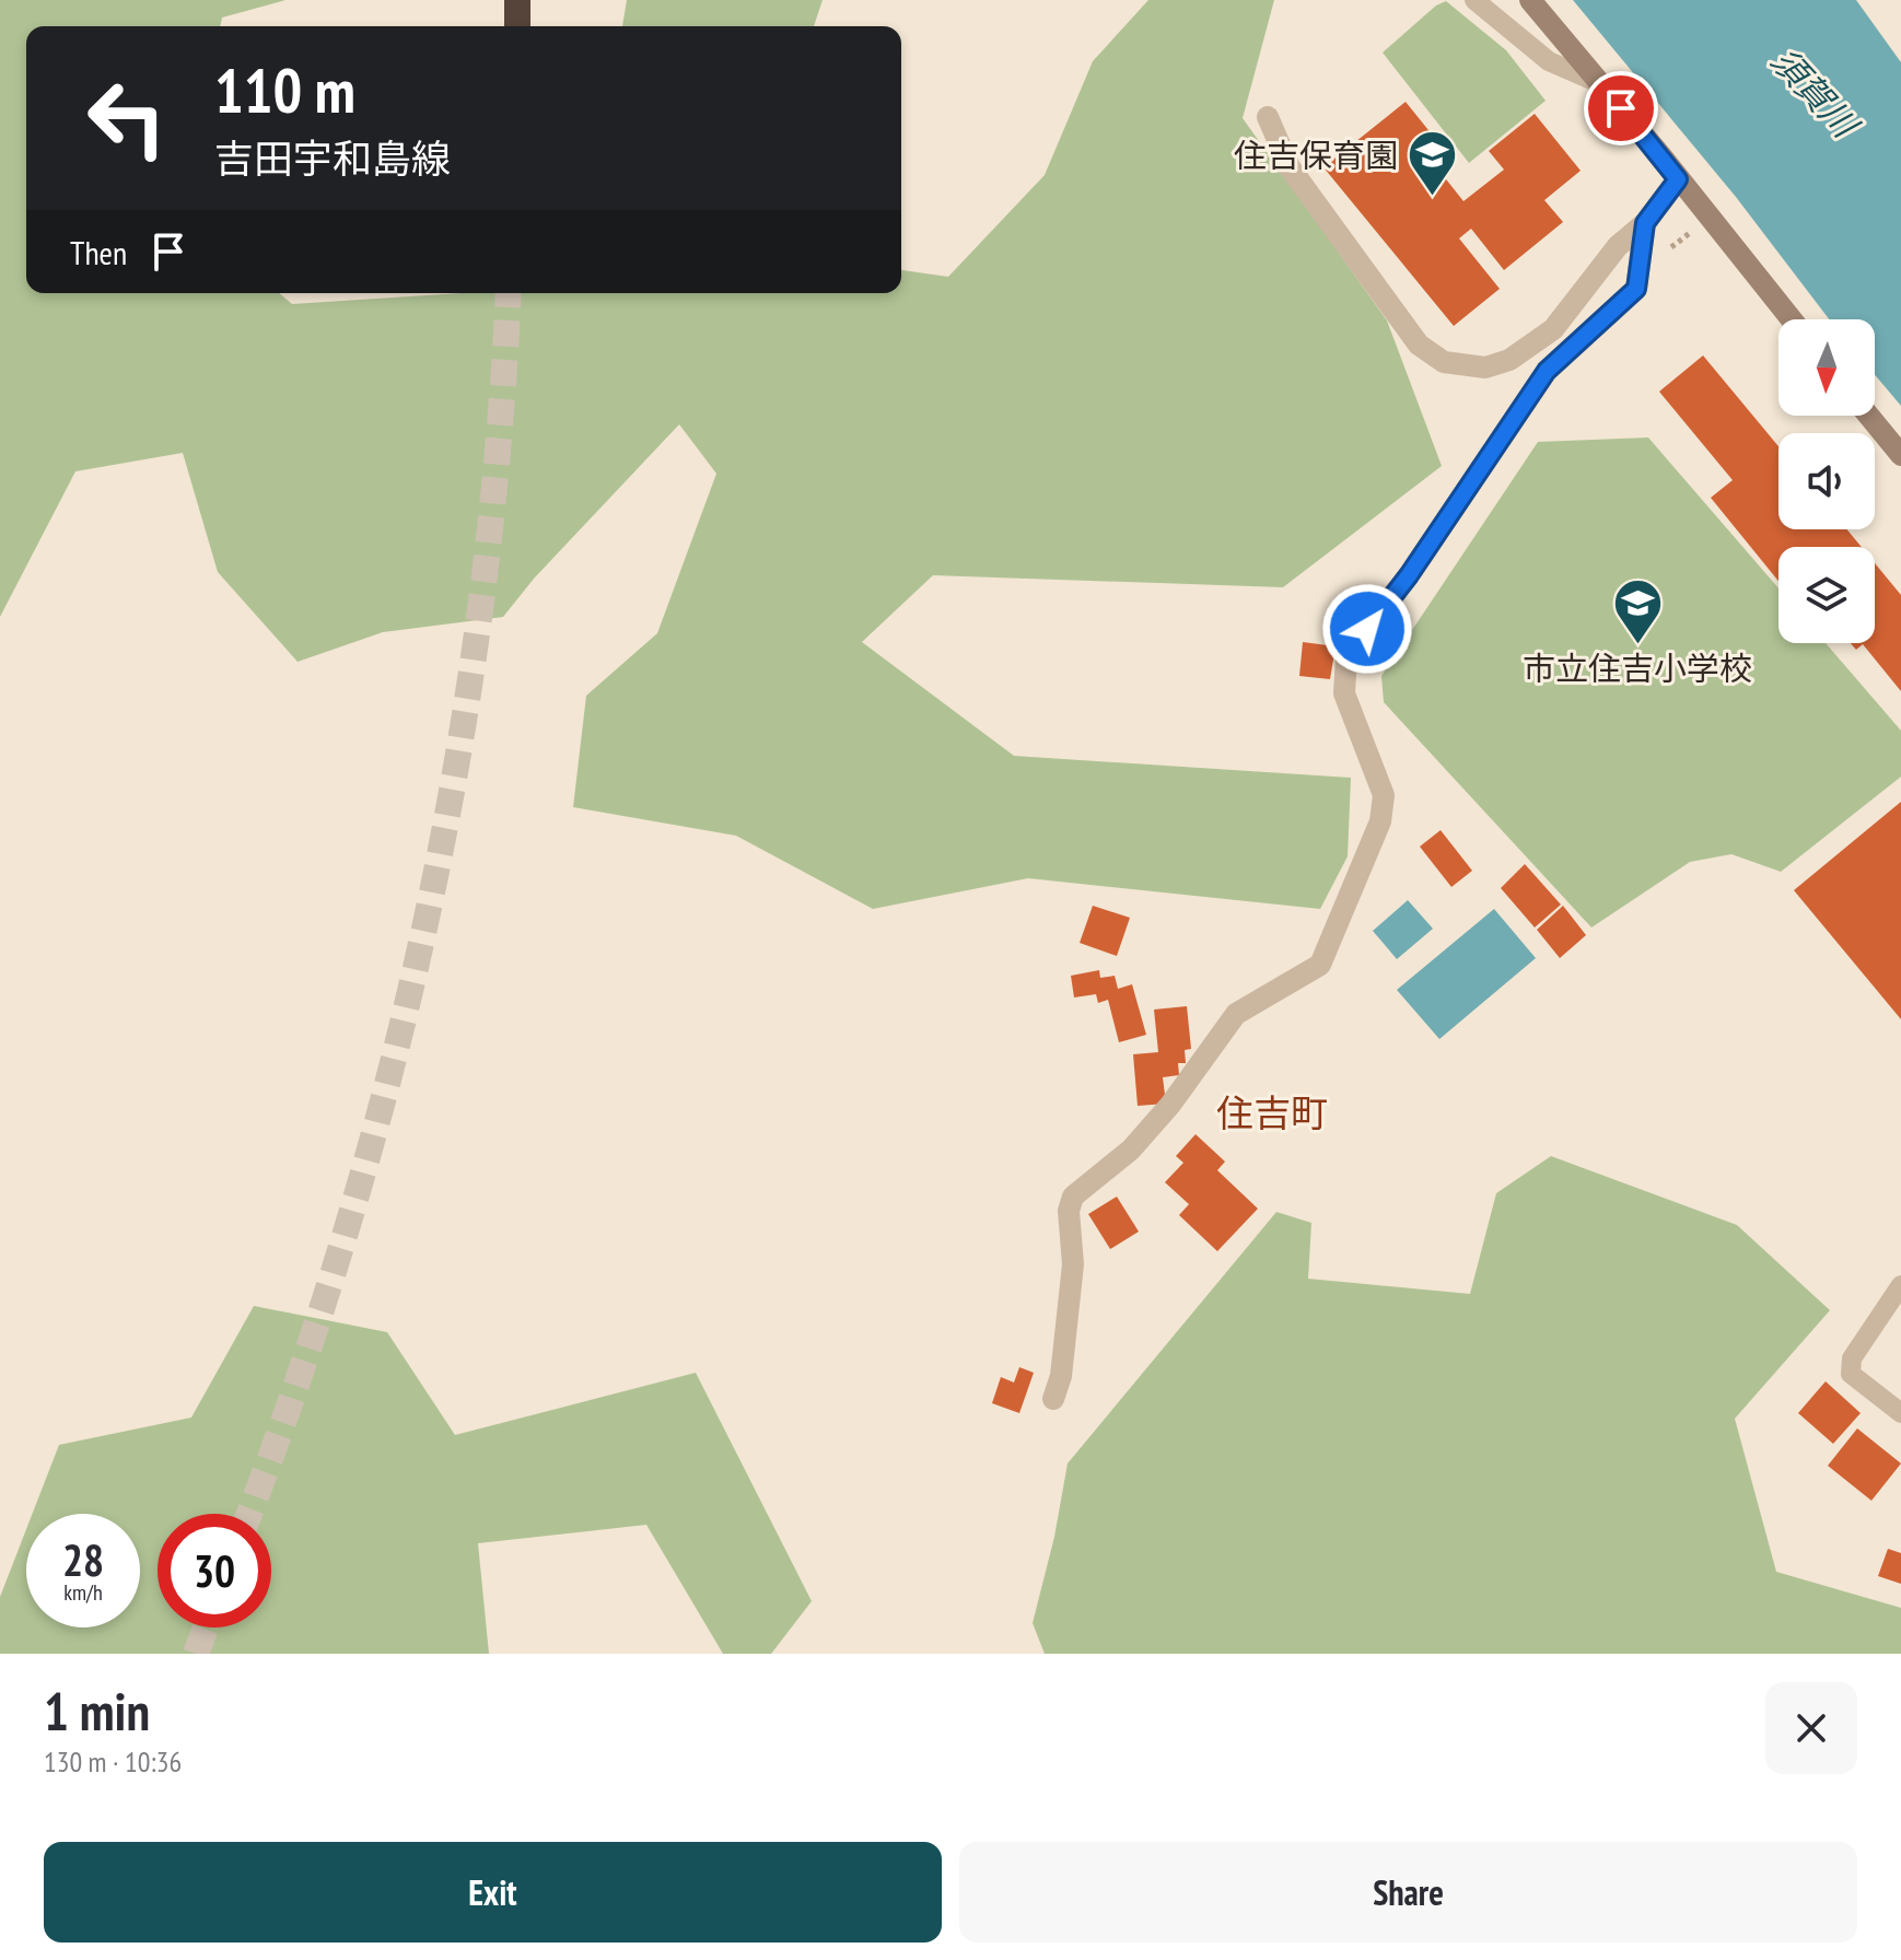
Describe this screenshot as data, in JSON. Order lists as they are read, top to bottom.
{
  "districts": ["住吉町"],
  "water": ["須賀川"],
  "places": {
    "school or university": ["住吉保育園", "市立住吉小学校"]
  },
  "north": "bottom",
  "page": {
    "turn": ["110 m", "吉田宇和島線"],
    "then": "Then",
    "speed": "28 km/h",
    "limit": "30",
    "heading": ["1 min", "130 m · 10:36"],
    "buttons": ["Exit", "Share"]
  }
}
